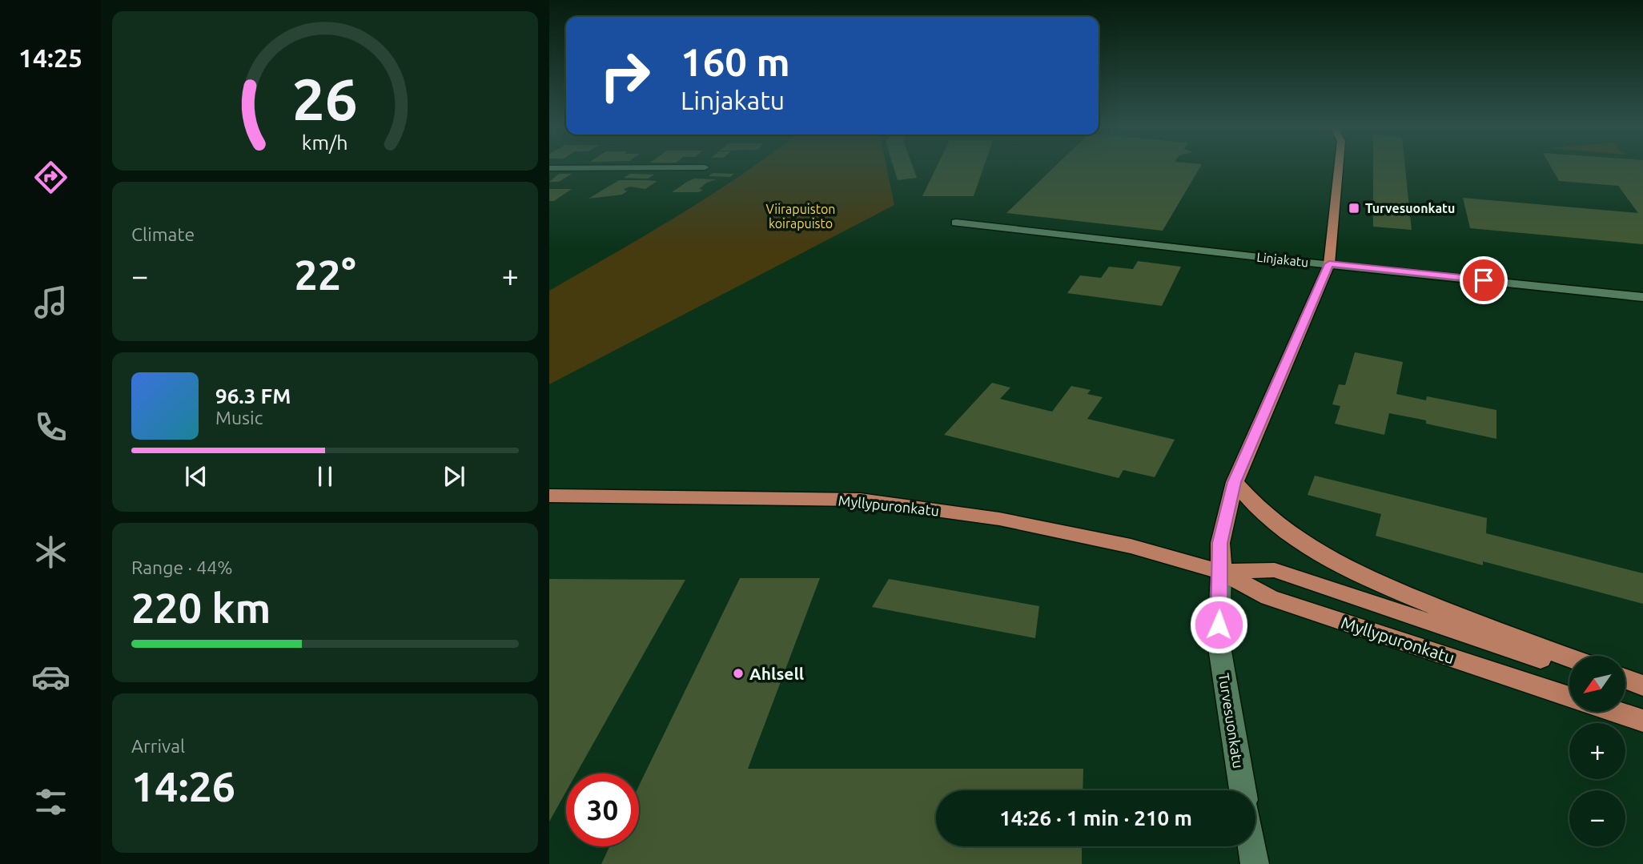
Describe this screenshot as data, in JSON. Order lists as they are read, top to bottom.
{
  "streets": {
    "main road": ["Myllypuronkatu", "Turvesuonkatu"],
    "street": ["Linjakatu"]
  },
  "crossings": [
    ["Linjakatu", "Turvesuonkatu"],
    ["Myllypuronkatu", "Turvesuonkatu"]
  ],
  "parks": ["Viirapuiston koirapuisto"],
  "places": {
    "transit": ["Turvesuonkatu"],
    "other": ["Ahlsell"]
  },
  "north": "bottom left",
  "page": {
    "tabs": "14:25",
    "turn": ["160 m", "Linjakatu"],
    "tile": [
      "Climate",
      ["Range · 44%", "220 km"],
      ["Arrival", "14:26"]
    ],
    "heat": ["−", "22°", "+"],
    "song": ["96.3 FM", "Music"],
    "map_buttons": ["+", "−"],
    "limit": "30",
    "trip": "14:26 · 1 min · 210 m",
    "gauge": ["26", "km/h"]
  }
}
